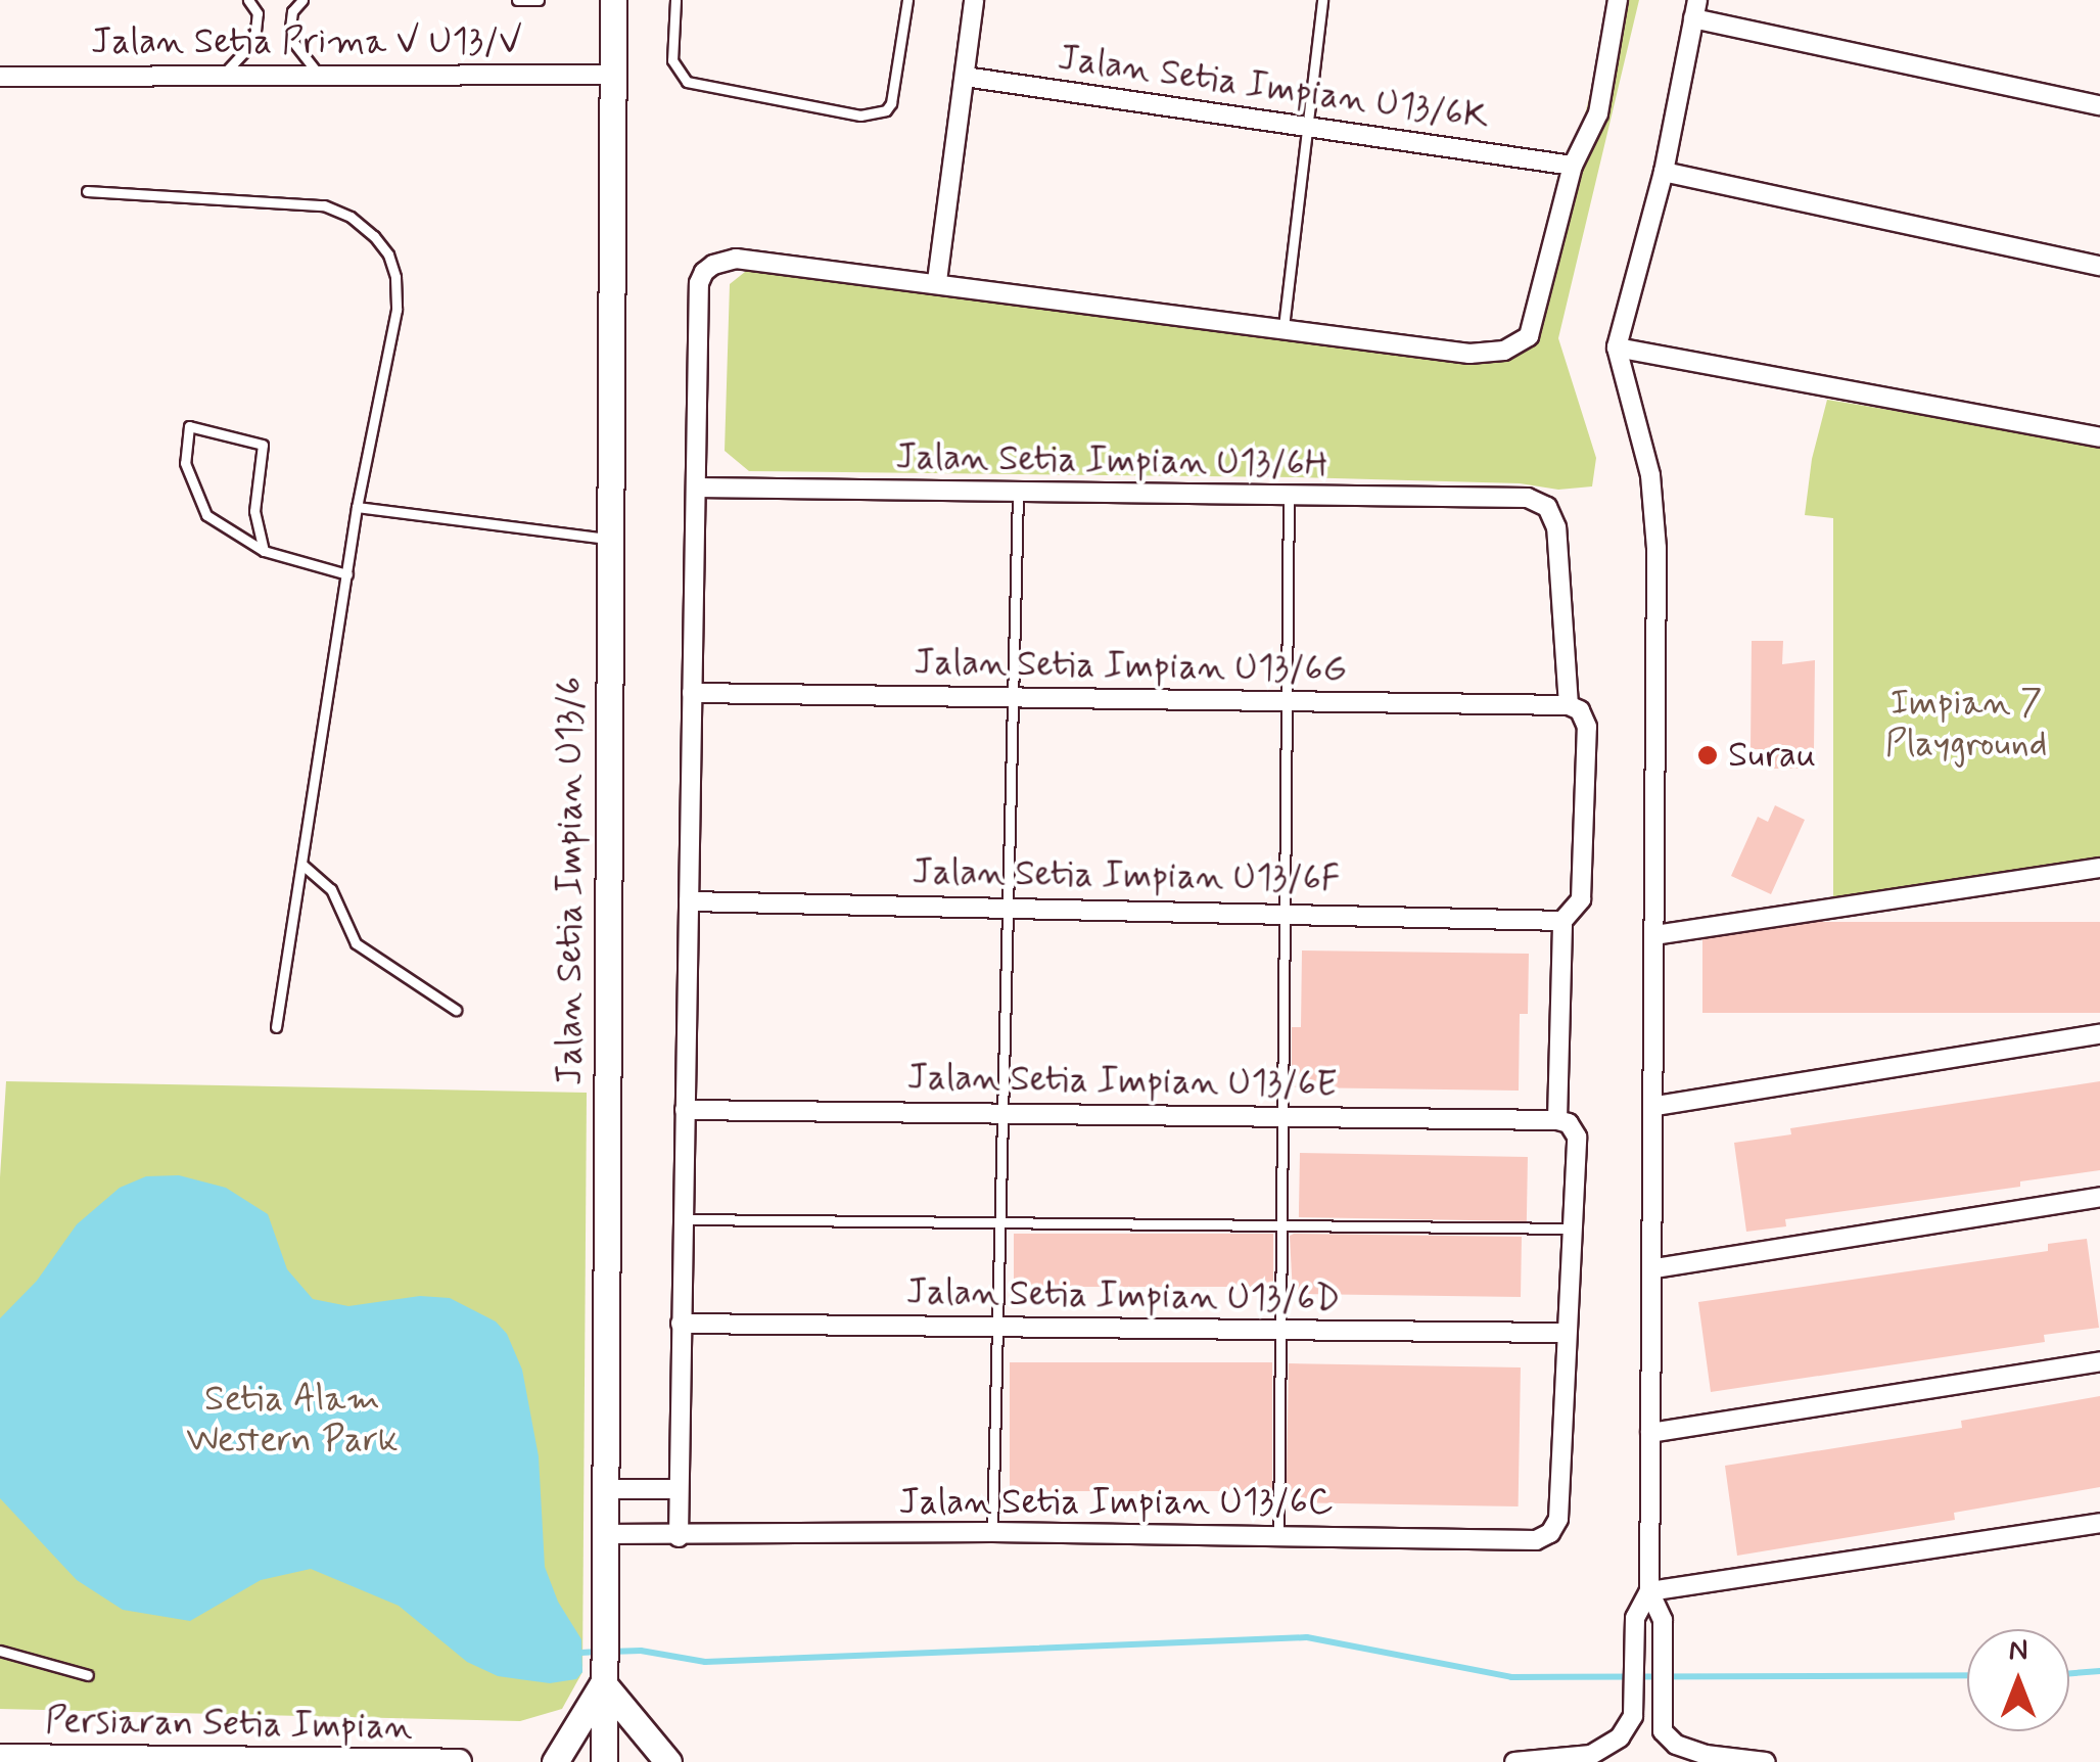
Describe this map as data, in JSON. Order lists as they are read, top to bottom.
{
  "streets": {
    "street": [
      "Jalan Setia Prima V U13/V",
      "Jalan Setia Impian U13/6K",
      "Jalan Setia Impian U13/6H",
      "Jalan Setia Impian U13/6G",
      "Jalan Setia Impian U13/6F",
      "Jalan Setia Impian U13/6",
      "Jalan Setia Impian U13/6E",
      "Jalan Setia Impian U13/6D",
      "Jalan Setia Impian U13/6C",
      "Persiaran Setia Impian"
    ]
  },
  "crossings": [
    ["Jalan Setia Prima V U13/V", "Jalan Setia Impian U13/6"],
    ["Jalan Setia Impian U13/6H", "Jalan Setia Impian U13/6G"],
    ["Jalan Setia Impian U13/6", "Jalan Setia Impian U13/6C"],
    ["Jalan Setia Impian U13/6D", "Jalan Setia Impian U13/6C"]
  ],
  "parks": ["Impian 7 Playground", "Setia Alam Western Park"],
  "places": ["Surau"],
  "north": "top"
}
